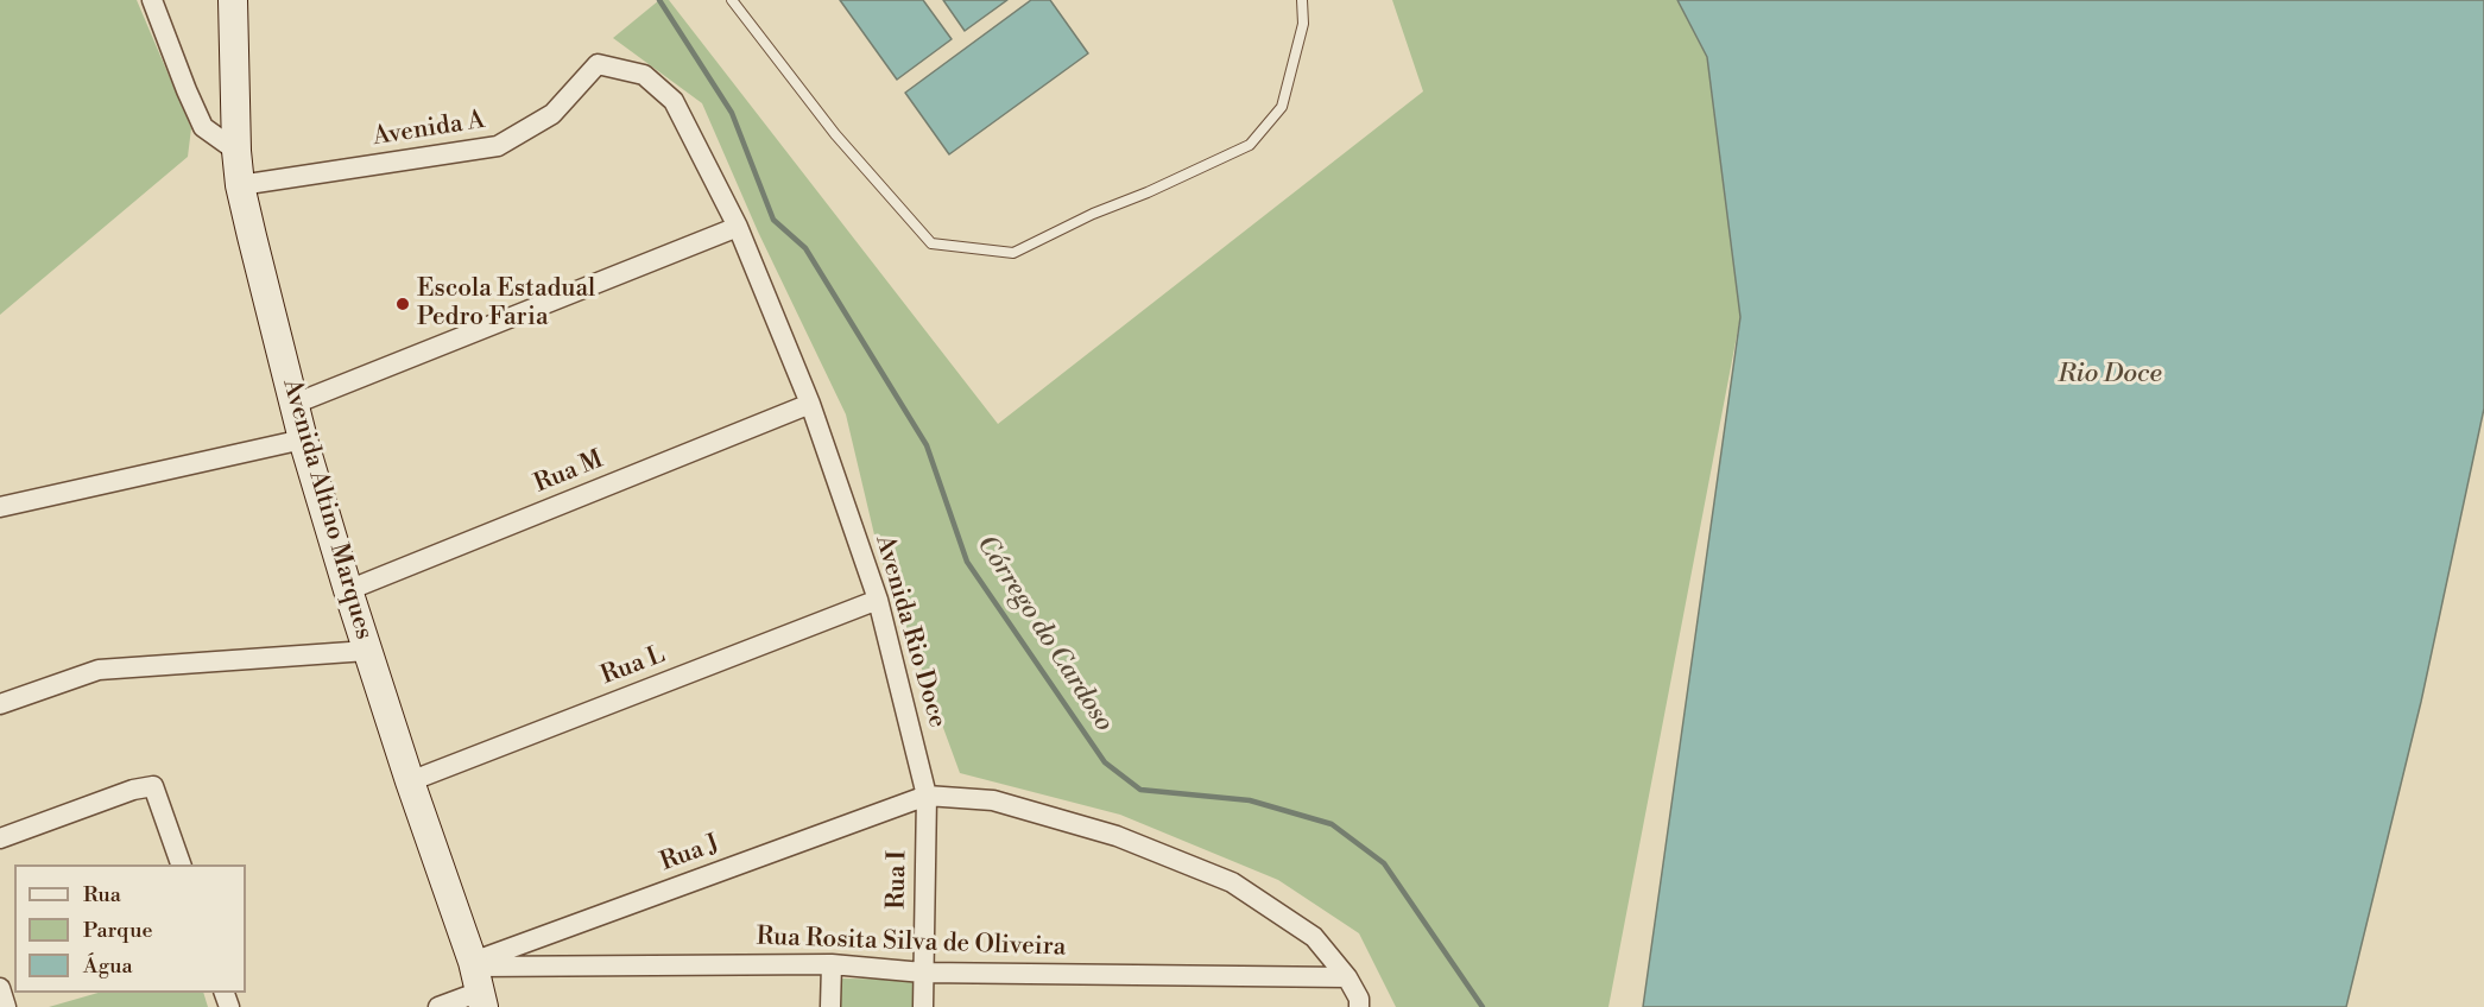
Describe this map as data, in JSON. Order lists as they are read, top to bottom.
{
  "streets": {
    "main road": ["Avenida Altino Marques"],
    "street": [
      "Avenida A",
      "Rua M",
      "Avenida Rio Doce",
      "Rua L",
      "Rua J",
      "Rua I",
      "Rua Rosita Silva de Oliveira"
    ]
  },
  "crossings": [
    ["Avenida A", "Avenida Altino Marques"],
    ["Avenida A", "Avenida Rio Doce"],
    ["Rua M", "Avenida Altino Marques"],
    ["Rua M", "Avenida Rio Doce"],
    ["Avenida Altino Marques", "Rua L"],
    ["Avenida Altino Marques", "Rua J"],
    ["Avenida Altino Marques", "Rua Rosita Silva de Oliveira"],
    ["Avenida Rio Doce", "Rua L"],
    ["Avenida Rio Doce", "Rua J"],
    ["Avenida Rio Doce", "Rua I"],
    ["Rua J", "Rua I"],
    ["Rua J", "Rua Rosita Silva de Oliveira"],
    ["Rua I", "Rua Rosita Silva de Oliveira"]
  ],
  "water": ["Rio Doce", "Córrego do Cardoso"],
  "places": ["Escola Estadual Pedro Faria"],
  "legend": ["Rua", "Parque", "Água"]
}
